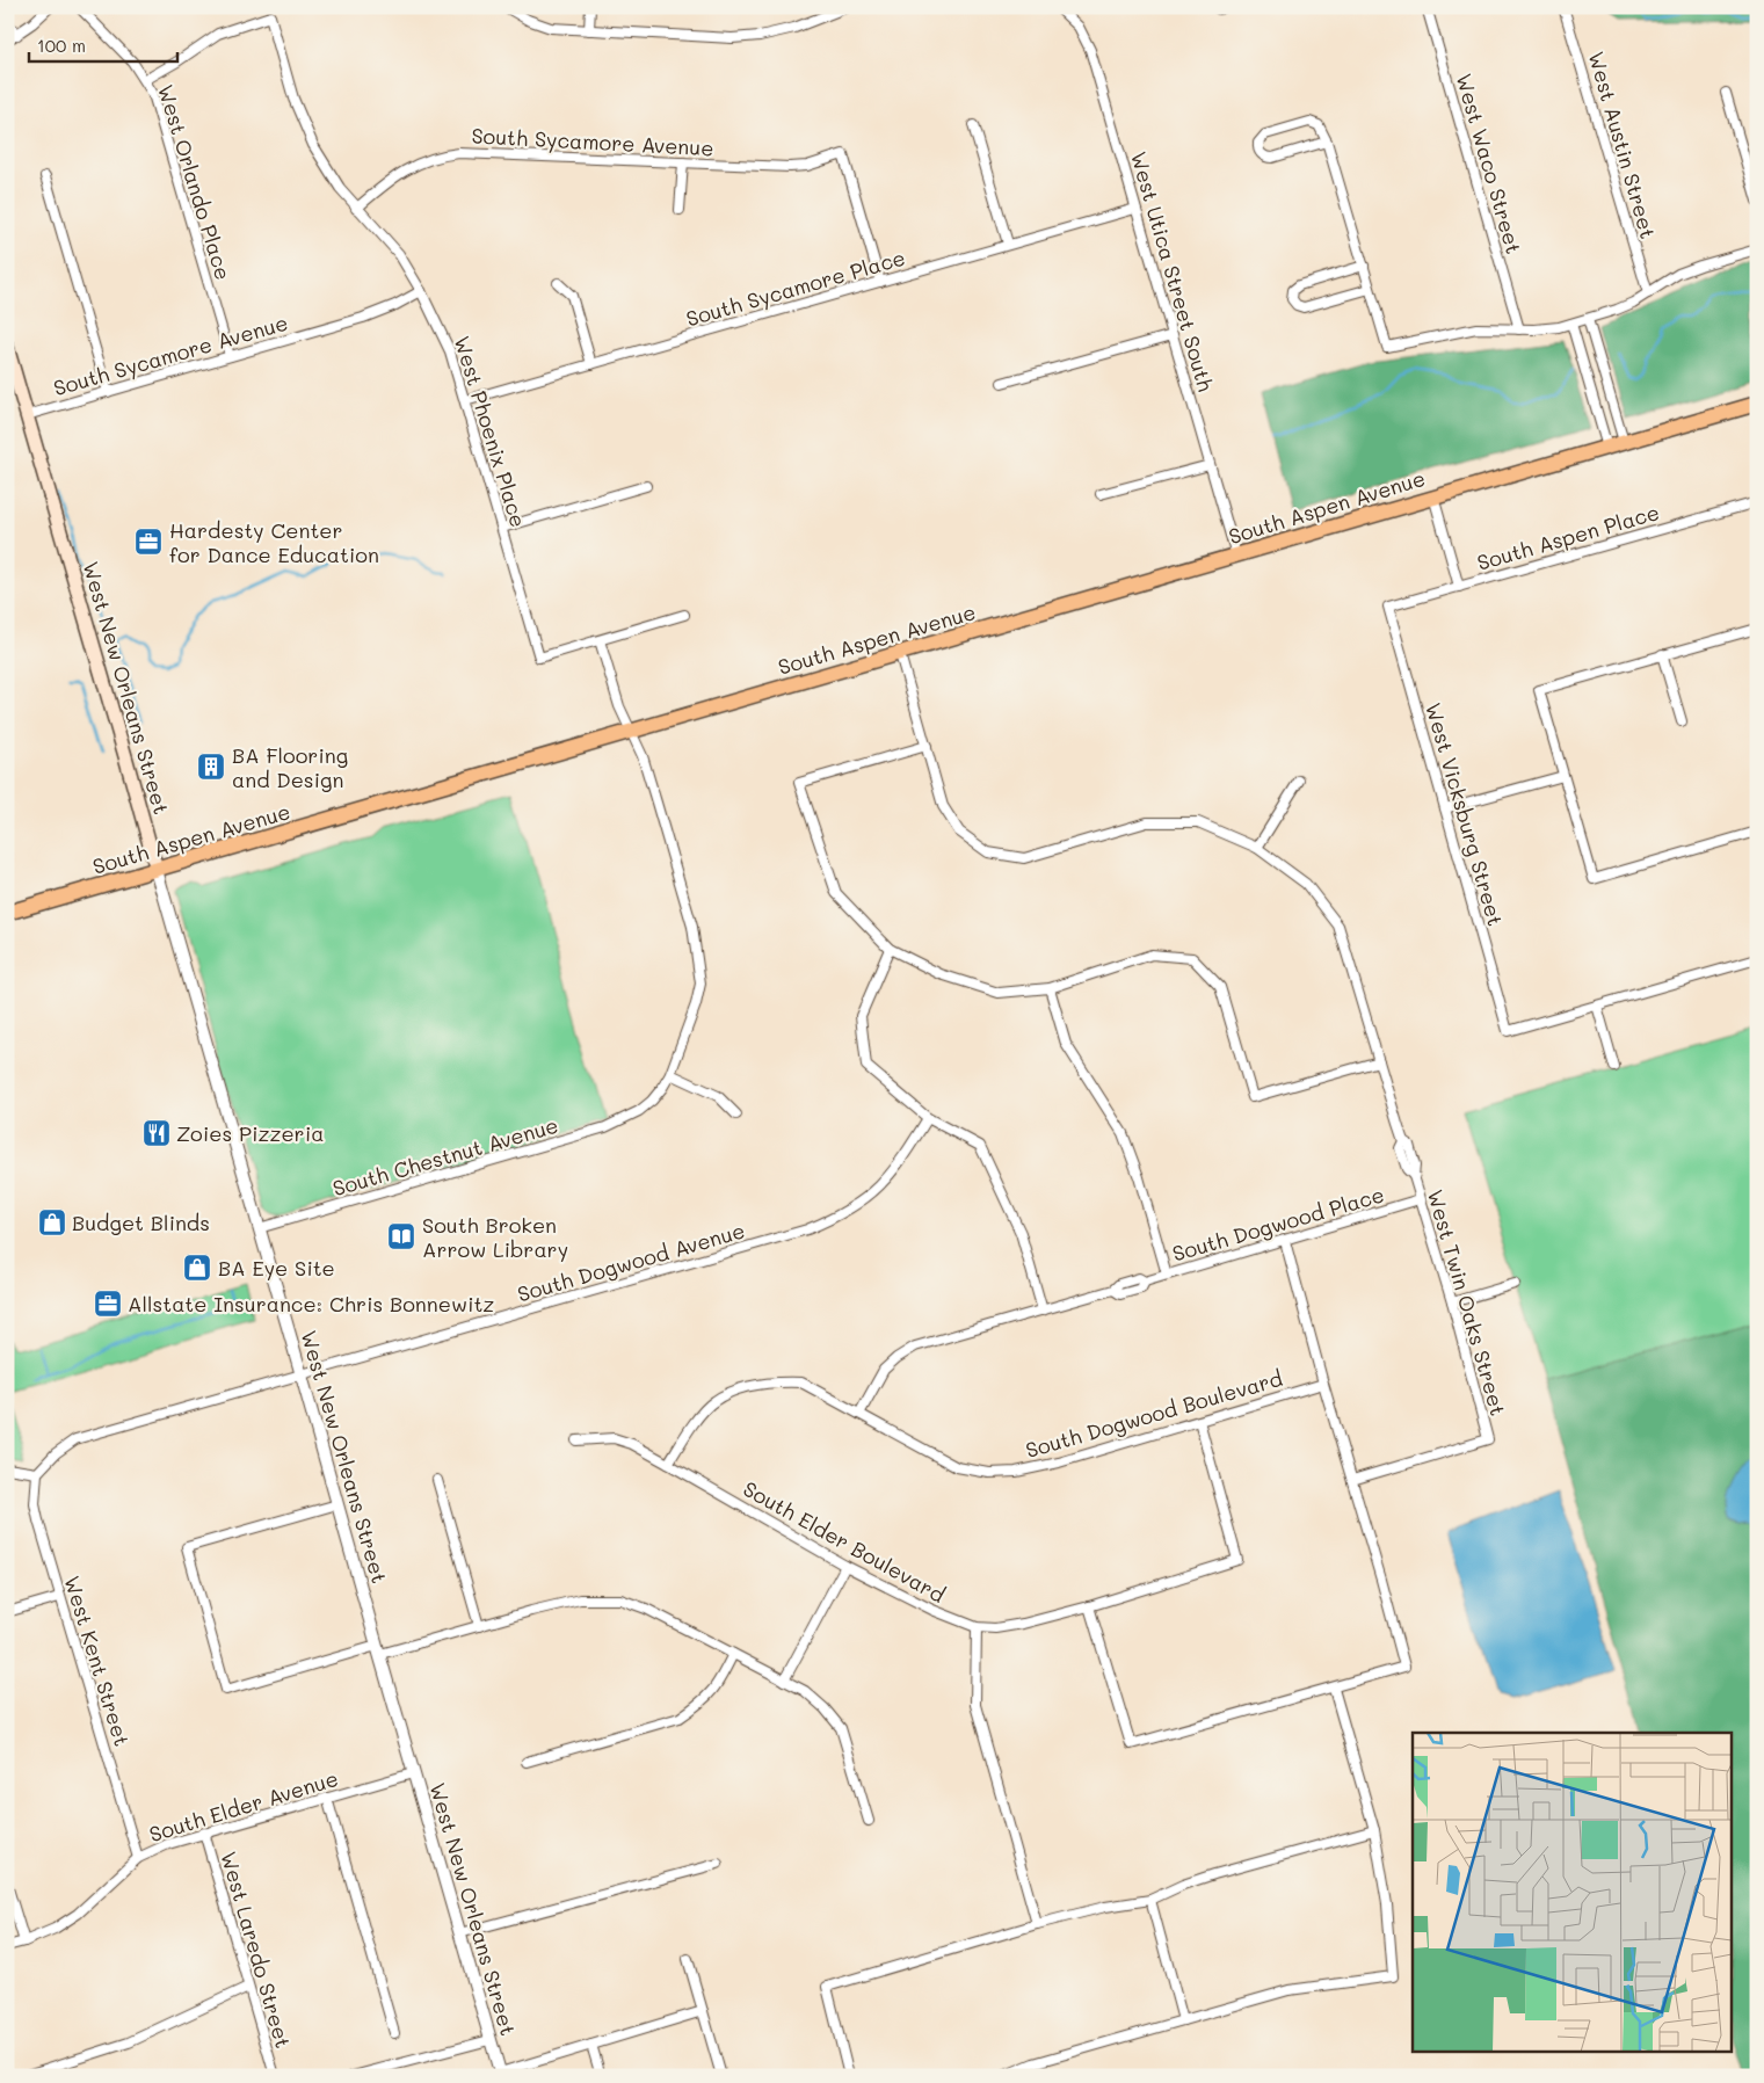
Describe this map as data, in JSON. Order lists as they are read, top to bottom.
{
  "streets": {
    "main road": ["South Aspen Avenue", "West New Orleans Street"],
    "street": [
      "South Sycamore Avenue",
      "West Austin Street",
      "West Waco Street",
      "West Orlando Place",
      "West Utica Street South",
      "South Sycamore Place",
      "West Phoenix Place",
      "South Aspen Place",
      "West Vicksburg Street",
      "South Chestnut Avenue",
      "South Dogwood Place",
      "South Dogwood Avenue",
      "West Twin Oaks Street",
      "South Dogwood Boulevard",
      "South Elder Boulevard",
      "West Kent Street",
      "South Elder Avenue",
      "West Laredo Street"
    ]
  },
  "crossings": [
    ["South Sycamore Avenue", "West Orlando Place"],
    ["South Sycamore Avenue", "South Sycamore Place"],
    ["South Sycamore Avenue", "West Phoenix Place"],
    ["South Sycamore Avenue", "West New Orleans Street"],
    ["West Orlando Place", "West Phoenix Place"],
    ["West Utica Street South", "South Sycamore Place"],
    ["West Utica Street South", "South Aspen Avenue"],
    ["South Sycamore Place", "West Phoenix Place"],
    ["South Aspen Avenue", "West New Orleans Street"],
    ["South Aspen Avenue", "West Twin Oaks Street"],
    ["South Aspen Place", "West Vicksburg Street"],
    ["West New Orleans Street", "South Chestnut Avenue"],
    ["West New Orleans Street", "South Dogwood Avenue"],
    ["West New Orleans Street", "South Elder Avenue"],
    ["South Dogwood Place", "West Twin Oaks Street"],
    ["South Dogwood Place", "South Dogwood Boulevard"],
    ["South Dogwood Boulevard", "South Elder Boulevard"],
    ["West Kent Street", "South Elder Avenue"],
    ["South Elder Avenue", "West Laredo Street"]
  ],
  "places": {
    "office": ["Hardesty Center for Dance Education", "Allstate Insurance: Chris Bonnewitz"],
    "building": ["BA Flooring and Design"],
    "restaurant": ["Zoies Pizzeria"],
    "shop": ["Budget Blinds", "BA Eye Site"],
    "library": ["South Broken Arrow Library"]
  },
  "scale_bar": "100 m"
}
